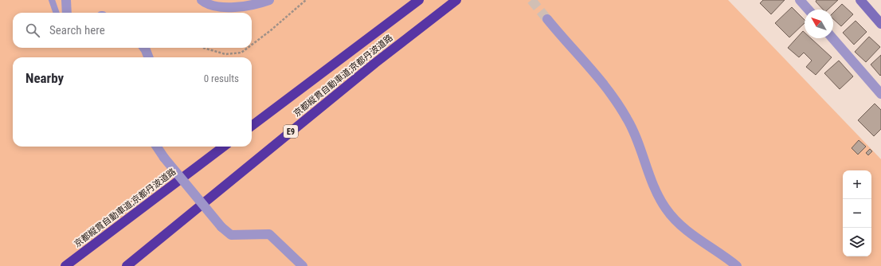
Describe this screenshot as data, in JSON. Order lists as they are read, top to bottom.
{
  "streets": {
    "highway": ["京都縦貫自動車道;京都丹波道路", "E9"]
  },
  "north": "top left",
  "page": {
    "search": "Search here",
    "heading": ["Nearby", "0 results"],
    "map_buttons": ["+", "−"]
  }
}
